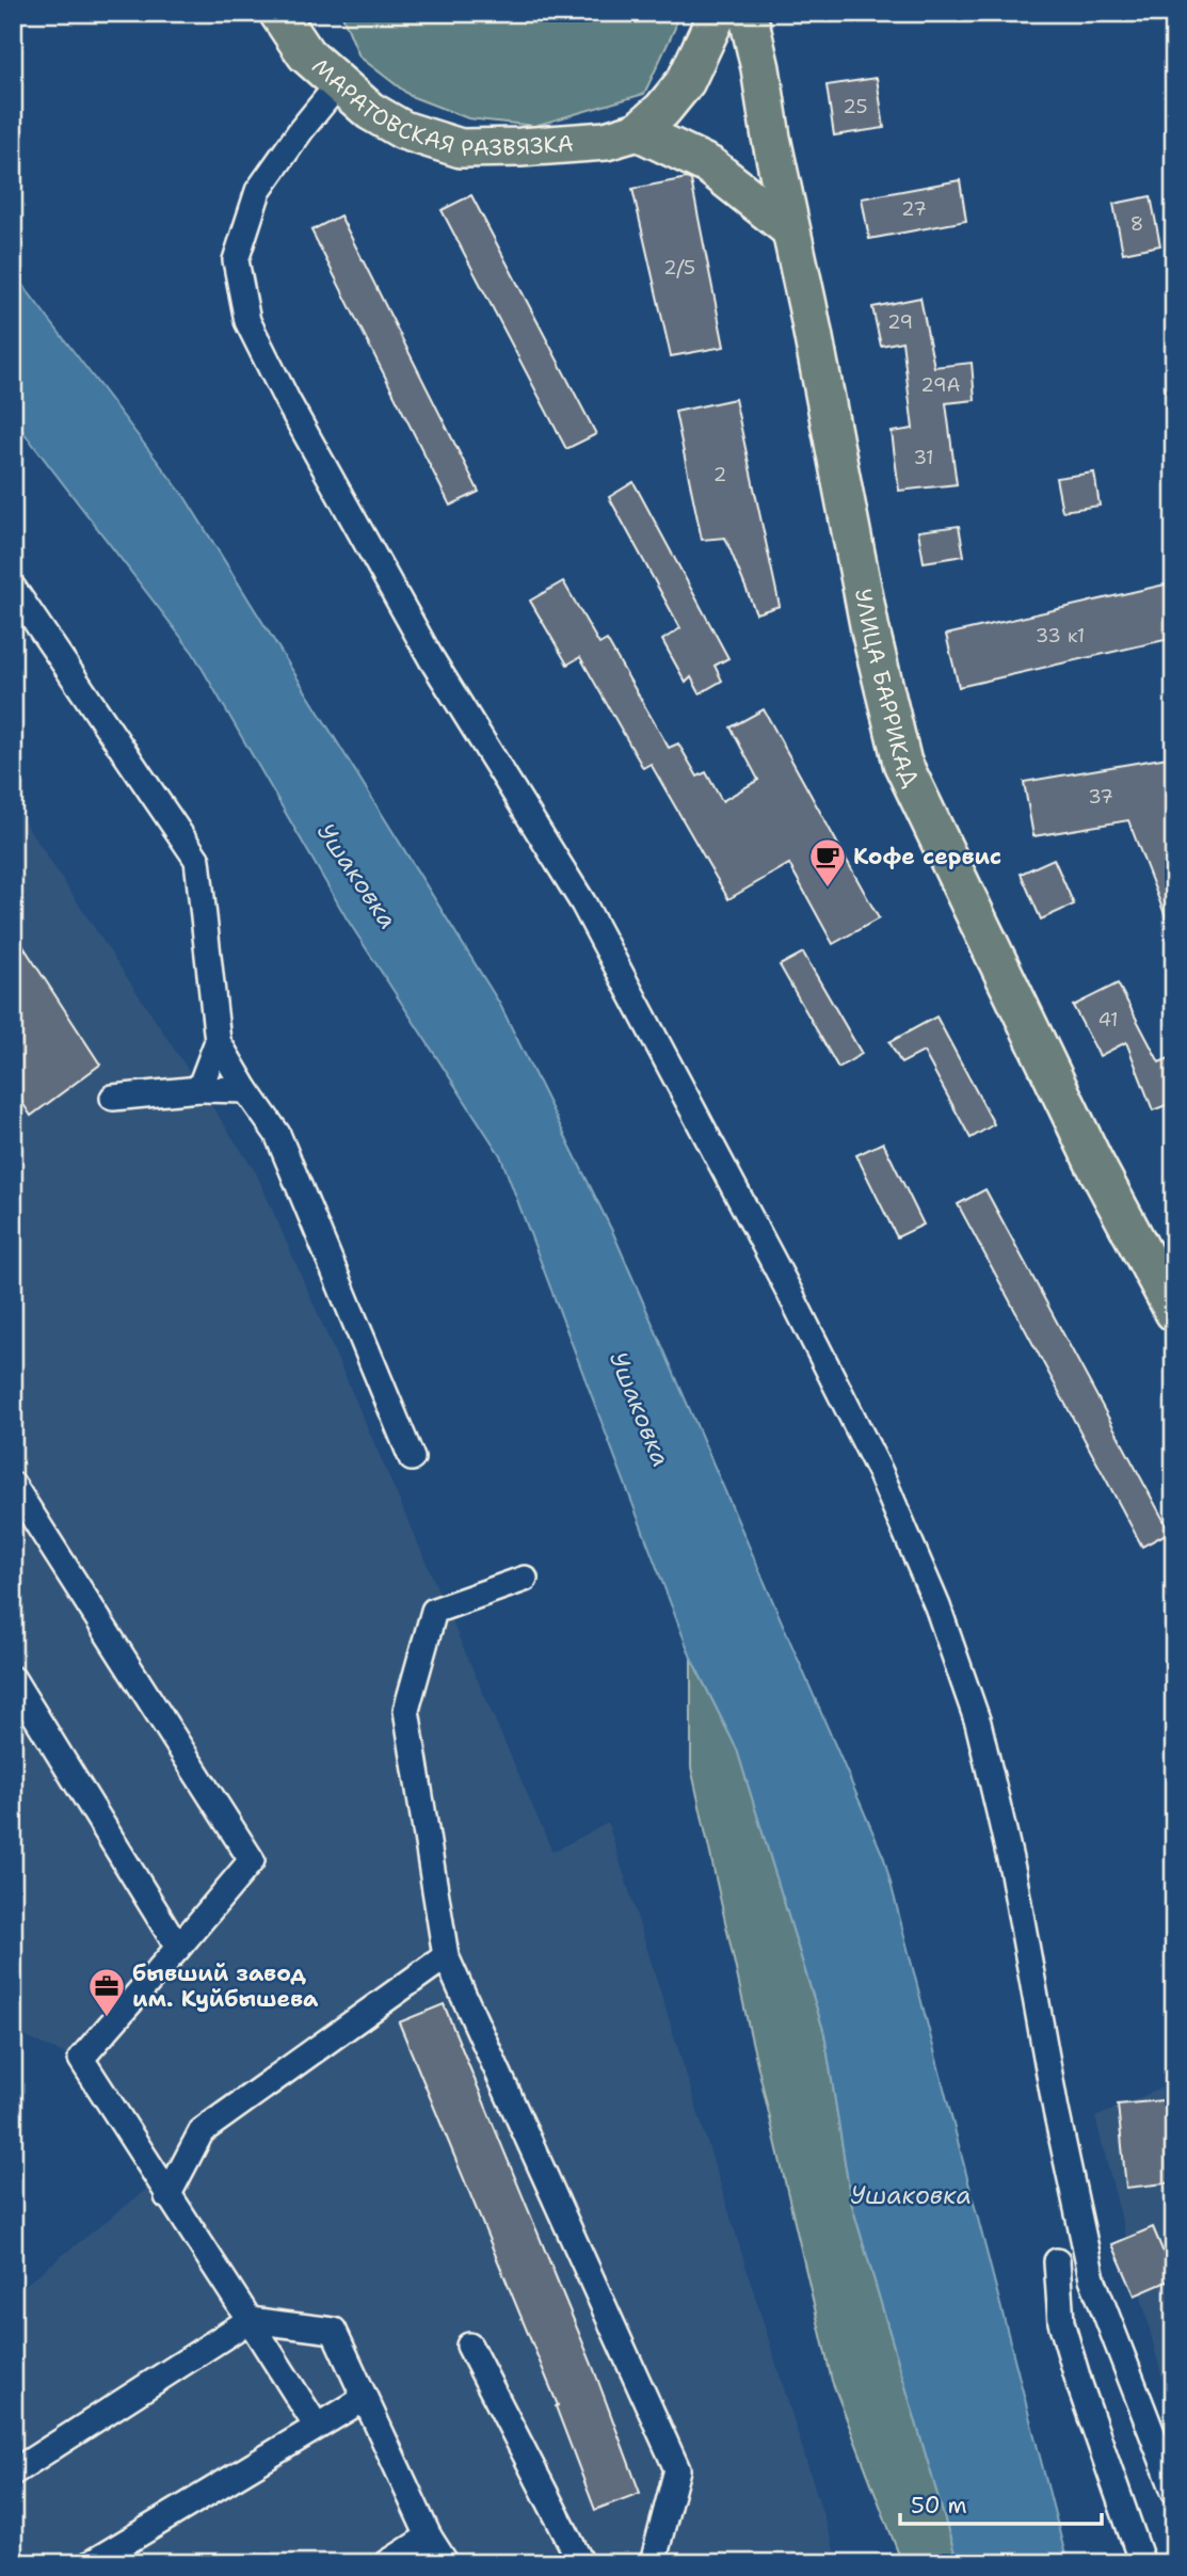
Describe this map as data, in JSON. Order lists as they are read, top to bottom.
{
  "streets": {
    "main road": ["МАРАТОВСКАЯ РАЗВЯЗКА", "УЛИЦА БАРРИКАД"]
  },
  "water": ["Ушаковка"],
  "places": {
    "cafe": ["Кофе сервис"],
    "office": ["бывший завод им. Куйбышева"]
  },
  "house_numbers": [
    "25",
    "27",
    "8",
    "2/5",
    "29",
    "29А",
    "31",
    "2",
    "33 к1",
    "37",
    "41"
  ],
  "scale_bar": "50 m"
}
